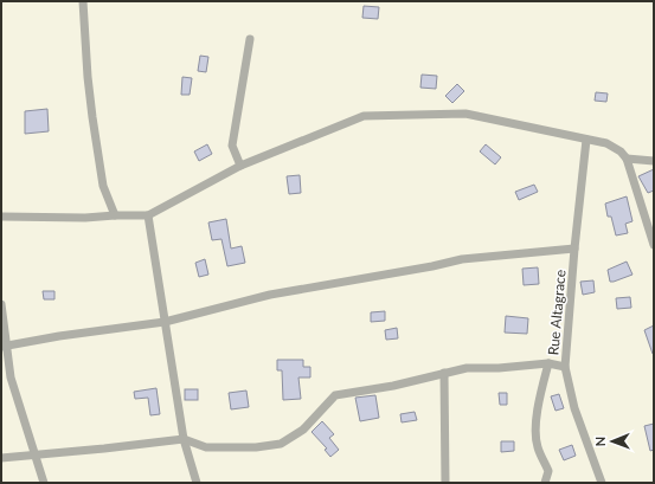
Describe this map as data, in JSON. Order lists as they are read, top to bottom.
{
  "streets": {
    "street": ["Rue Altagrace"]
  },
  "north": "left"
}
